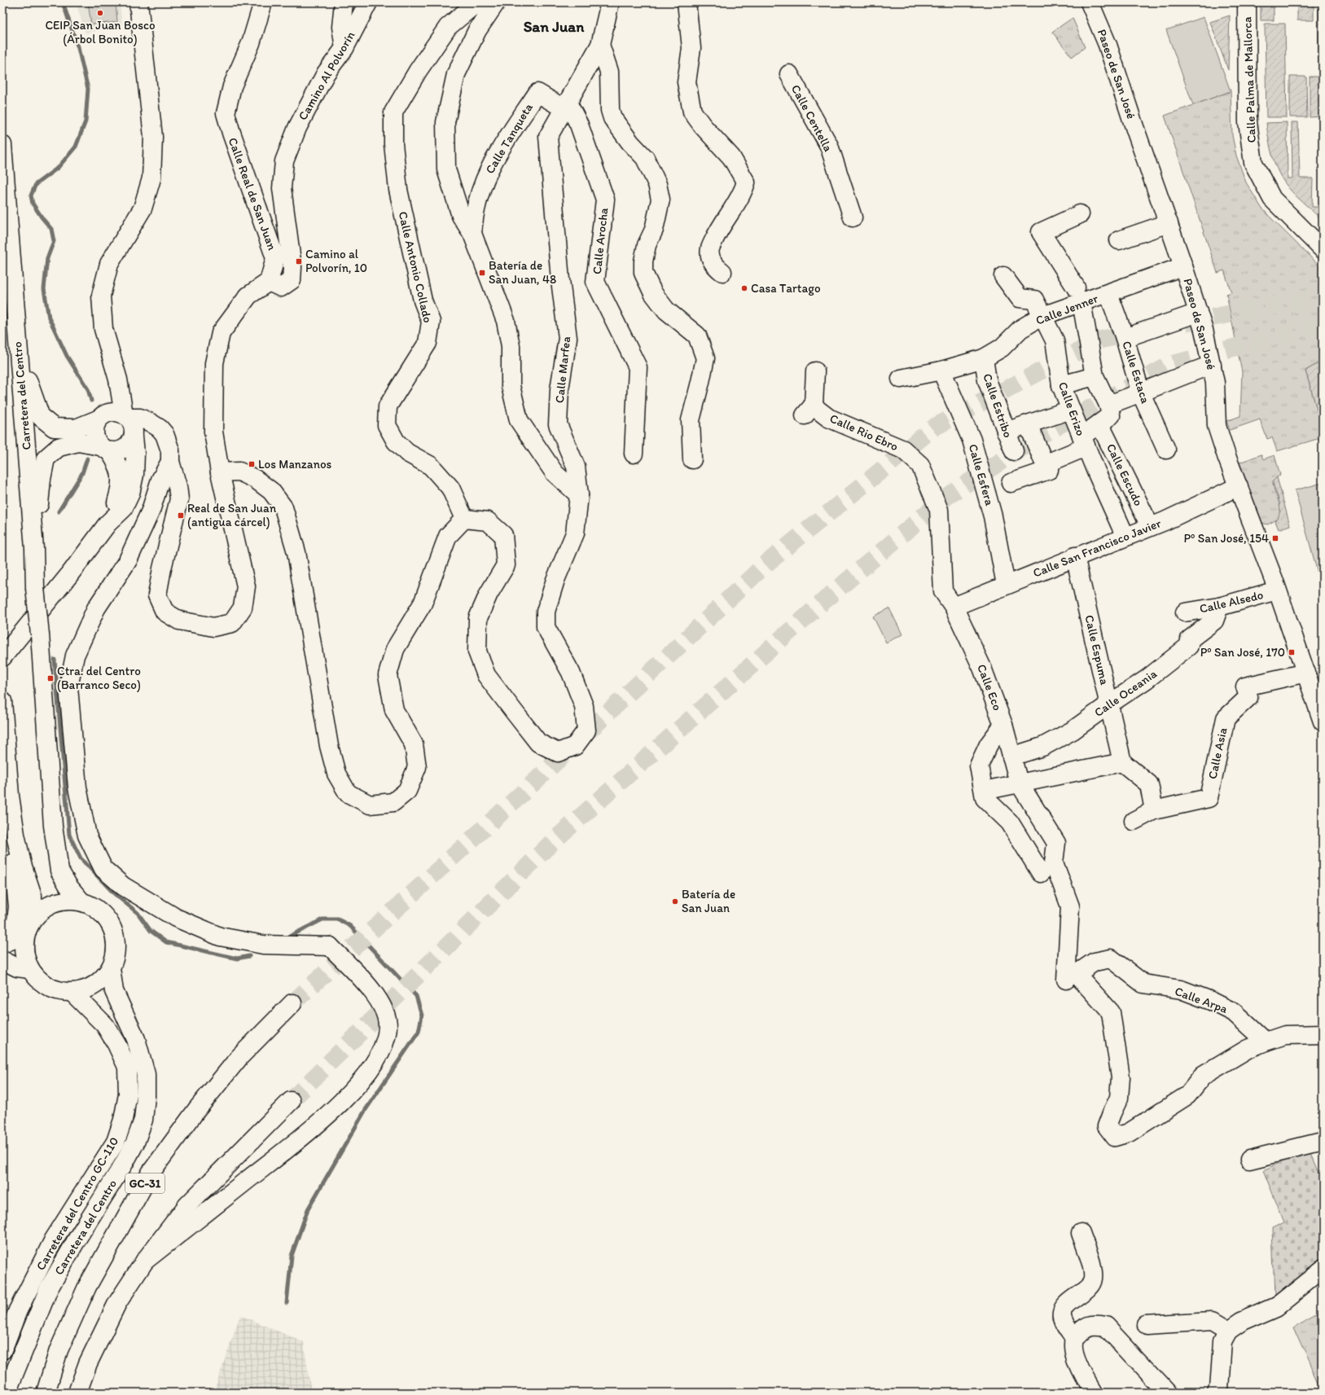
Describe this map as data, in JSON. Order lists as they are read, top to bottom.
{
  "streets": {
    "main road": [
      "Paseo de San José",
      "Camino Al Polvorín",
      "Calle Palma de Mallorca",
      "Calle Centella",
      "Calle Tanqueta",
      "Calle Real de San Juan",
      "Calle Arocha",
      "Calle Antonio Collado",
      "Calle Jenner",
      "Calle Marfea",
      "Calle Estaca",
      "Carretera del Centro",
      "Calle Estribo",
      "Calle Erizo",
      "Calle Rio Ebro",
      "Calle Esfera",
      "Calle Escudo",
      "Calle San Francisco Javier",
      "Calle Alsedo",
      "Calle Espuma",
      "Calle Eco",
      "Calle Oceania",
      "Calle Asia",
      "Calle Arpa",
      "GC-31",
      "Carretera del Centro GC-110"
    ]
  },
  "crossings": [
    ["Paseo de San José", "Calle Jenner"],
    ["Paseo de San José", "Calle San Francisco Javier"],
    ["Paseo de San José", "Calle Alsedo"],
    ["Paseo de San José", "Calle Asia"],
    ["Camino Al Polvorín", "Calle Real de San Juan"],
    ["Calle Tanqueta", "Calle Arocha"],
    ["Calle Tanqueta", "Calle Marfea"],
    ["Calle Arocha", "Calle Marfea"],
    ["Calle Antonio Collado", "Calle Marfea"],
    ["Calle Jenner", "Calle Estaca"],
    ["Calle Jenner", "Calle Estribo"],
    ["Calle Jenner", "Calle Erizo"],
    ["Calle Jenner", "Calle Esfera"],
    ["Carretera del Centro", "Carretera del Centro GC-110"],
    ["Calle Erizo", "Calle San Francisco Javier"],
    ["Calle Rio Ebro", "Calle San Francisco Javier"],
    ["Calle Rio Ebro", "Calle Eco"],
    ["Calle Esfera", "Calle San Francisco Javier"],
    ["Calle Escudo", "Calle San Francisco Javier"],
    ["Calle San Francisco Javier", "Calle Espuma"],
    ["Calle San Francisco Javier", "Calle Eco"],
    ["Calle Alsedo", "Calle Oceania"],
    ["Calle Espuma", "Calle Oceania"]
  ],
  "districts": ["San Juan"],
  "places": {
    "other": ["CEIP San Juan Bosco (Árbol Bonito)", "Casa Tartago", "Batería de San Juan"],
    "transit": [
      "Camino al Polvorín, 10",
      "Batería de San Juan, 48",
      "Los Manzanos",
      "Real de San Juan (antigua cárcel)",
      "Pº San José, 154",
      "Pº San José, 170",
      "Ctra. del Centro (Barranco Seco)"
    ]
  }
}
